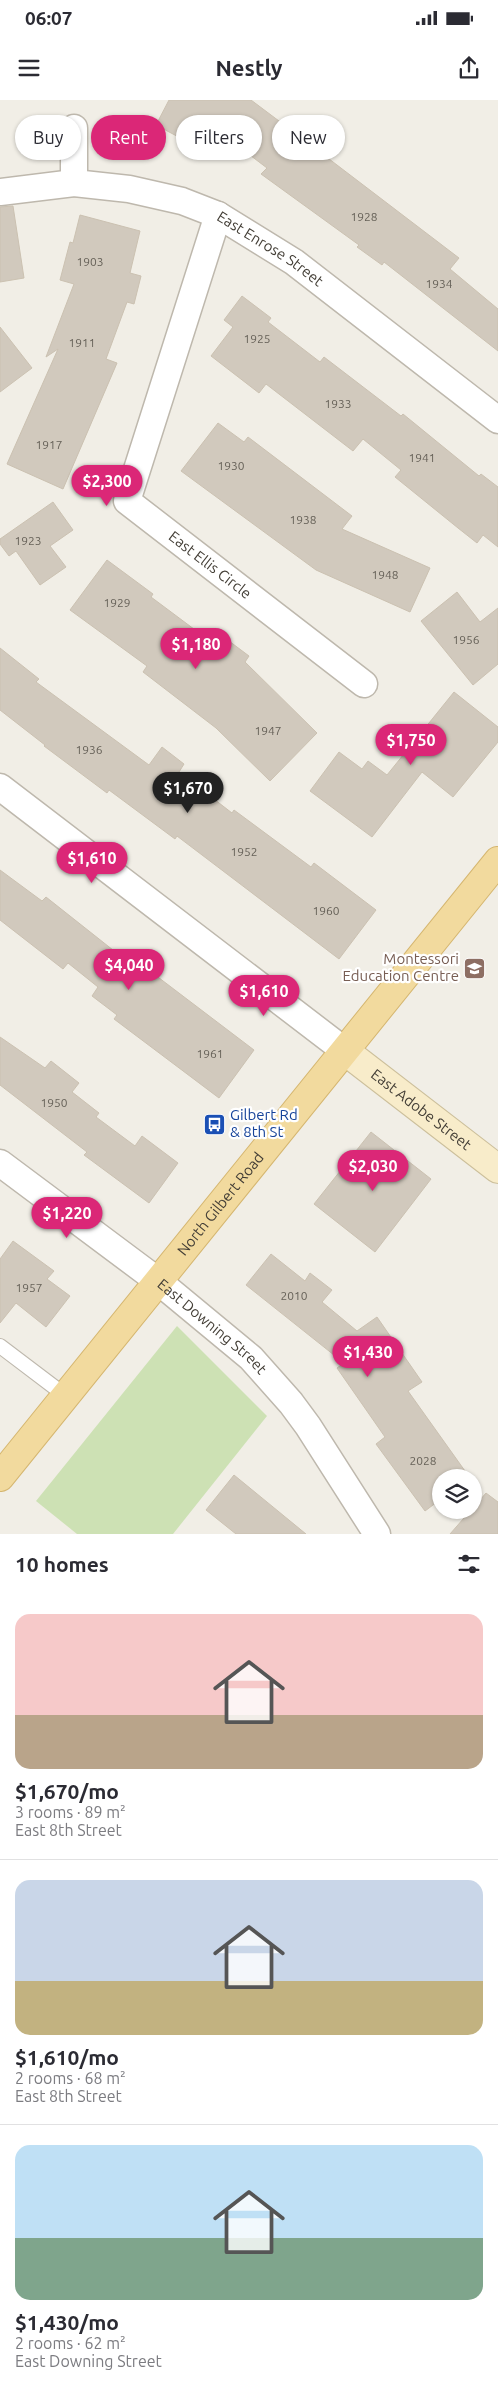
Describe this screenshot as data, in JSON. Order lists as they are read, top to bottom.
{
  "streets": {
    "main road": ["North Gilbert Road"],
    "street": [
      "East Enrose Street",
      "East Ellis Circle",
      "East Adobe Street",
      "East Downing Street"
    ]
  },
  "crossings": [
    ["East Enrose Street", "East Ellis Circle"],
    ["East Adobe Street", "North Gilbert Road"],
    ["North Gilbert Road", "East Downing Street"]
  ],
  "places": {
    "school or university": ["Montessori Education Centre"],
    "bus stop": ["Gilbert Rd & 8th St"]
  },
  "house_numbers": [
    "1928",
    "1903",
    "1934",
    "1925",
    "1911",
    "1933",
    "1917",
    "1941",
    "1930",
    "1938",
    "1923",
    "1948",
    "1929",
    "1956",
    "1947",
    "1936",
    "1952",
    "1960",
    "1961",
    "1950",
    "1957",
    "2010",
    "2028"
  ],
  "page": {
    "status": "06:07",
    "header": "Nestly",
    "chip": [
      "Buy",
      "Rent",
      "Filters",
      "New"
    ],
    "price": [
      "$2,300",
      "$1,180",
      "$1,750",
      "$1,670",
      "$1,610",
      "$4,040",
      "$1,610",
      "$2,030",
      "$1,220",
      "$1,430"
    ],
    "heading": "10 homes",
    "list": [
      {
        "name": "$1,670/mo",
        "note": "3 rooms · 89 m² · East 8th Street"
      },
      {
        "name": "$1,610/mo",
        "note": "2 rooms · 68 m² · East 8th Street"
      },
      {
        "name": "$1,430/mo",
        "note": "2 rooms · 62 m² · East Downing Street"
      }
    ]
  }
}
